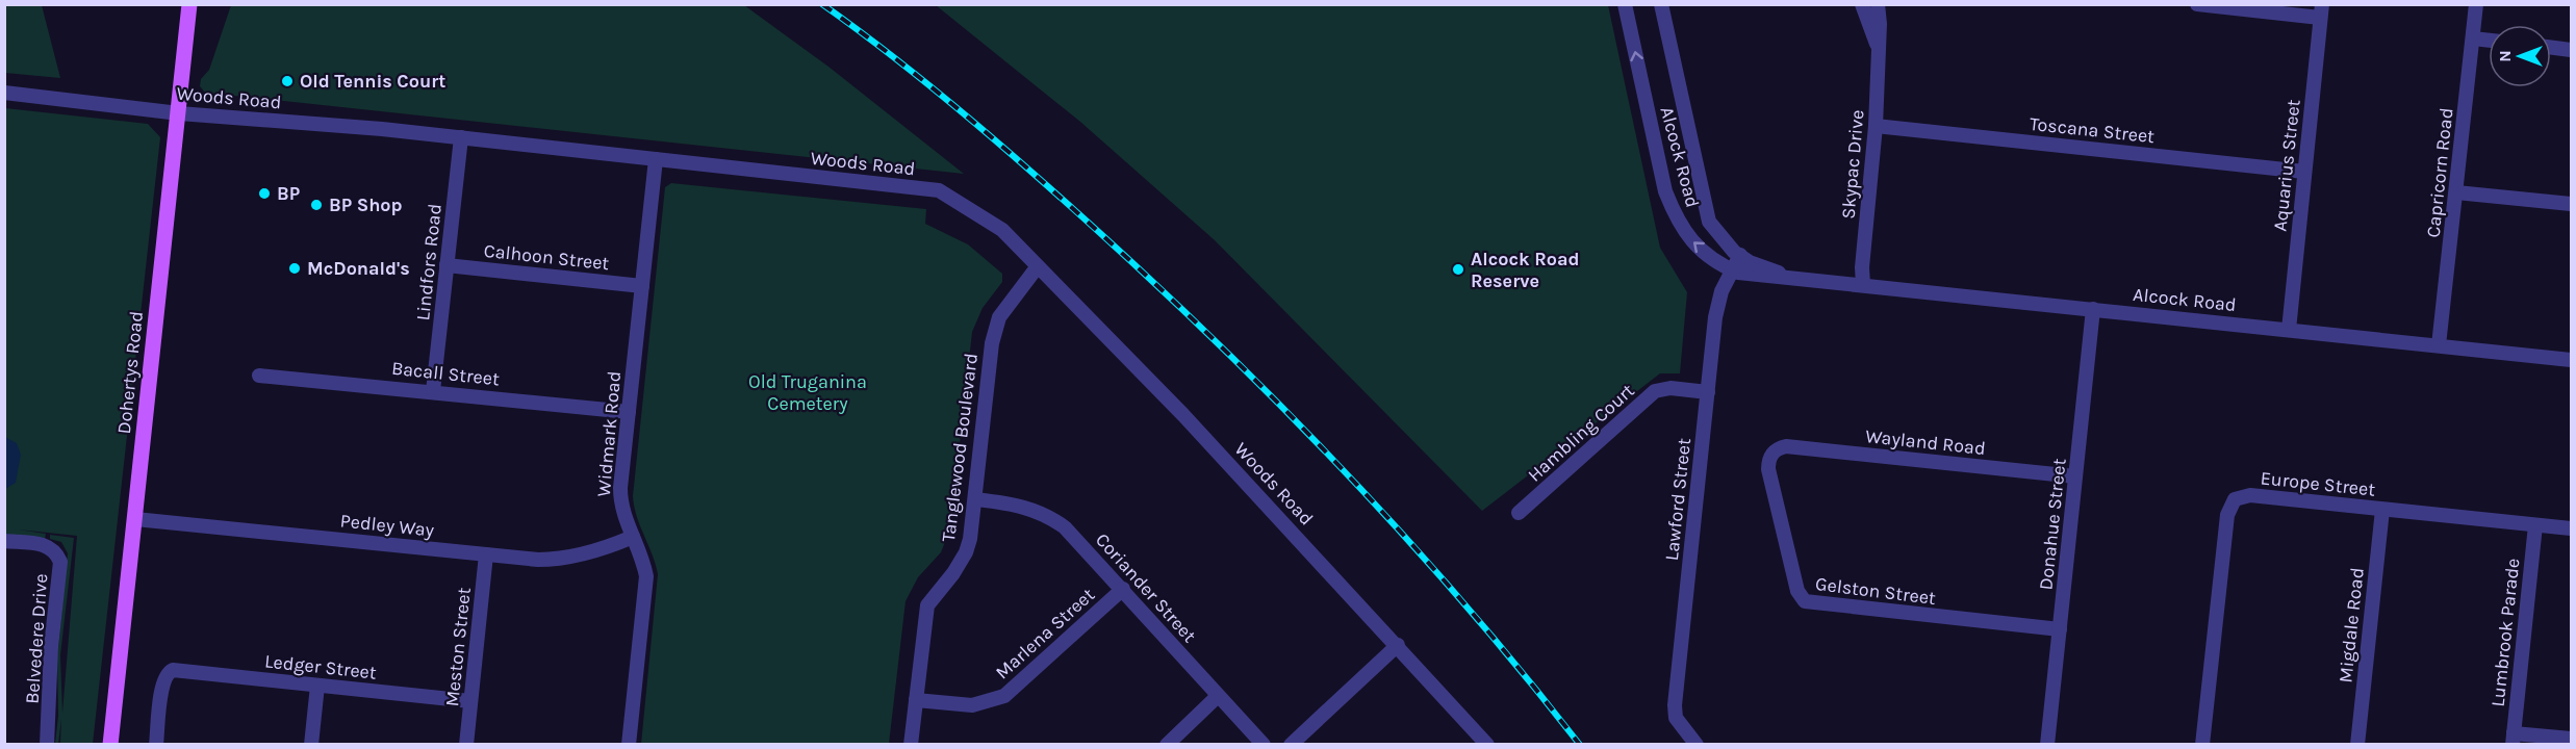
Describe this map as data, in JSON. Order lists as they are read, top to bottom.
{
  "streets": {
    "main road": ["Dohertys Road"],
    "street": [
      "Woods Road",
      "Toscana Street",
      "Alcock Road",
      "Skypac Drive",
      "Aquarius Street",
      "Capricorn Road",
      "Calhoon Street",
      "Lindfors Road",
      "Bacall Street",
      "Hambling Court",
      "Widmark Road",
      "Wayland Road",
      "Tanglewood Boulevard",
      "Europe Street",
      "Lawford Street",
      "Donahue Street",
      "Pedley Way",
      "Coriander Street",
      "Gelston Street",
      "Migdale Road",
      "Lumbrook Parade",
      "Marlena Street",
      "Belvedere Drive",
      "Meston Street",
      "Ledger Street"
    ]
  },
  "crossings": [
    ["Woods Road", "Lindfors Road"],
    ["Woods Road", "Dohertys Road"],
    ["Woods Road", "Widmark Road"],
    ["Woods Road", "Tanglewood Boulevard"],
    ["Toscana Street", "Skypac Drive"],
    ["Toscana Street", "Aquarius Street"],
    ["Alcock Road", "Skypac Drive"],
    ["Alcock Road", "Aquarius Street"],
    ["Alcock Road", "Capricorn Road"],
    ["Alcock Road", "Lawford Street"],
    ["Alcock Road", "Donahue Street"],
    ["Calhoon Street", "Lindfors Road"],
    ["Calhoon Street", "Widmark Road"],
    ["Lindfors Road", "Bacall Street"],
    ["Dohertys Road", "Pedley Way"],
    ["Bacall Street", "Widmark Road"],
    ["Hambling Court", "Lawford Street"],
    ["Widmark Road", "Pedley Way"],
    ["Wayland Road", "Donahue Street"],
    ["Wayland Road", "Gelston Street"],
    ["Tanglewood Boulevard", "Coriander Street"],
    ["Tanglewood Boulevard", "Marlena Street"],
    ["Europe Street", "Migdale Road"],
    ["Europe Street", "Lumbrook Parade"],
    ["Donahue Street", "Gelston Street"],
    ["Pedley Way", "Meston Street"],
    ["Coriander Street", "Marlena Street"],
    ["Meston Street", "Ledger Street"]
  ],
  "parks": ["Old Truganina Cemetery"],
  "places": [
    "Old Tennis Court",
    "BP",
    "BP Shop",
    "McDonald's",
    "Alcock Road Reserve"
  ],
  "north": "left"
}
